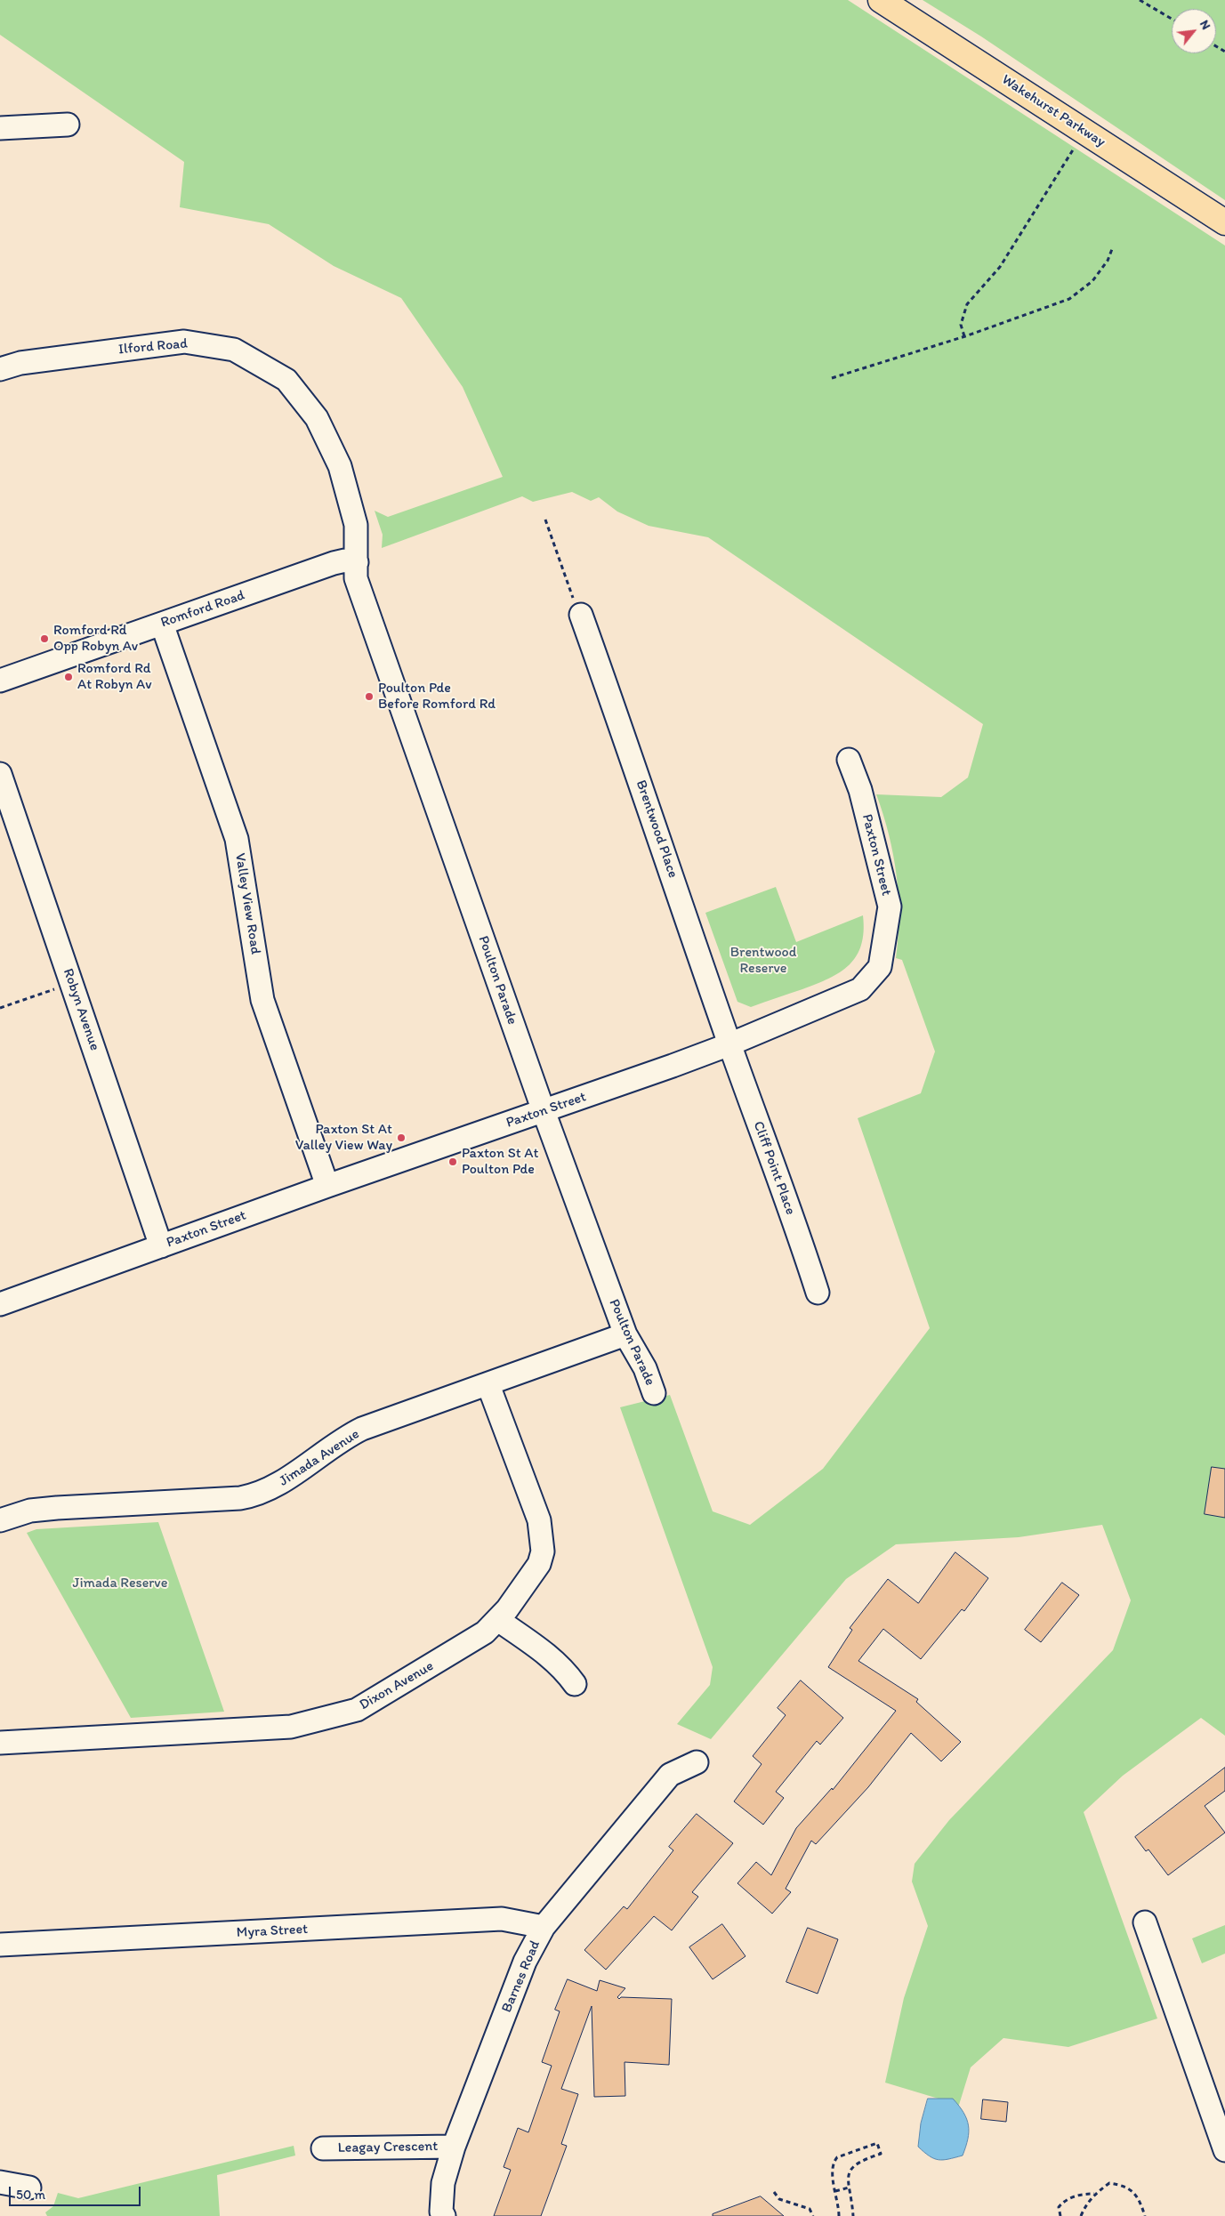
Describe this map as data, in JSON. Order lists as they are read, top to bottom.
{
  "streets": {
    "main road": ["Wakehurst Parkway"],
    "street": [
      "Ilford Road",
      "Romford Road",
      "Brentwood Place",
      "Paxton Street",
      "Valley View Road",
      "Poulton Parade",
      "Robyn Avenue",
      "Cliff Point Place",
      "Jimada Avenue",
      "Dixon Avenue",
      "Myra Street",
      "Barnes Road",
      "Leagay Crescent"
    ]
  },
  "crossings": [
    ["Ilford Road", "Romford Road"],
    ["Ilford Road", "Poulton Parade"],
    ["Romford Road", "Valley View Road"],
    ["Romford Road", "Poulton Parade"],
    ["Brentwood Place", "Paxton Street"],
    ["Brentwood Place", "Cliff Point Place"],
    ["Paxton Street", "Valley View Road"],
    ["Paxton Street", "Poulton Parade"],
    ["Paxton Street", "Robyn Avenue"],
    ["Paxton Street", "Cliff Point Place"],
    ["Poulton Parade", "Jimada Avenue"],
    ["Jimada Avenue", "Dixon Avenue"],
    ["Myra Street", "Barnes Road"],
    ["Barnes Road", "Leagay Crescent"]
  ],
  "parks": ["Brentwood Reserve", "Jimada Reserve"],
  "places": [
    "Romford Rd Opp Robyn Av",
    "Romford Rd At Robyn Av",
    "Poulton Pde Before Romford Rd",
    "Paxton St At Valley View Way",
    "Paxton St At Poulton Pde"
  ],
  "scale_bar": "50 m",
  "north": "top right"
}
